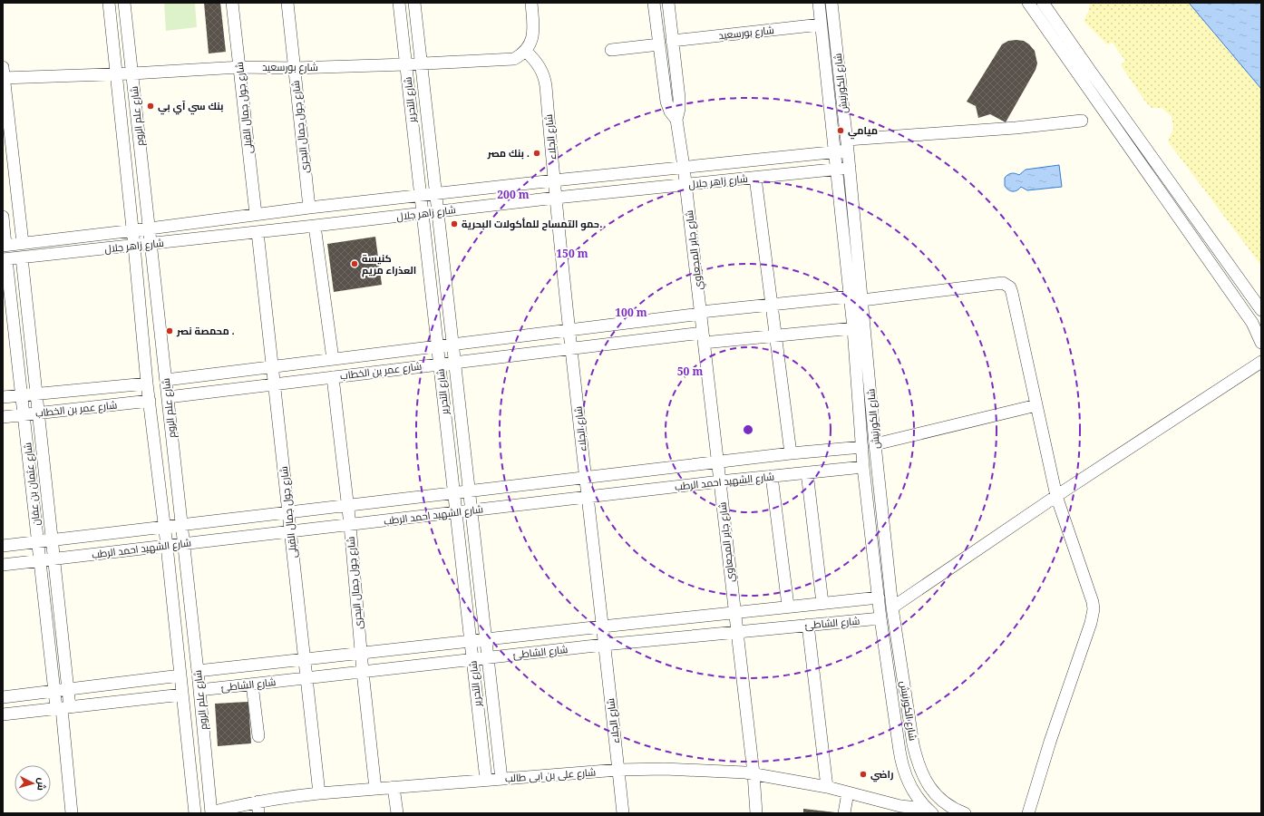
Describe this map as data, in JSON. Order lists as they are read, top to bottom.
{
  "streets": {
    "street": [
      "شارع بورسعيد",
      "شارع الكورنيش",
      "شارع التحرير",
      "شارع جول جمال القبلى",
      "شارع علم الروم",
      "شارع جول جمال البحرى",
      "شارع الجلاء",
      "شارع زاهر جلال",
      "شارع جابر المجعاوي",
      "شارع عمر بن الخطاب",
      "شارع الشهيد احمد الرطب",
      "شارع عثمان بن عفان",
      "شارع الشاطئ",
      "شارع على بن ابى طالب"
    ]
  },
  "crossings": [
    ["شارع بورسعيد", "شارع الكورنيش"],
    ["شارع بورسعيد", "شارع التحرير"],
    ["شارع بورسعيد", "شارع جول جمال القبلى"],
    ["شارع بورسعيد", "شارع علم الروم"],
    ["شارع بورسعيد", "شارع جول جمال البحرى"],
    ["شارع بورسعيد", "شارع الجلاء"],
    ["شارع بورسعيد", "شارع جابر المجعاوي"],
    ["شارع الكورنيش", "شارع زاهر جلال"],
    ["شارع الكورنيش", "شارع عمر بن الخطاب"],
    ["شارع الكورنيش", "شارع الشهيد احمد الرطب"],
    ["شارع الكورنيش", "شارع الشاطئ"],
    ["شارع الكورنيش", "شارع على بن ابى طالب"],
    ["شارع التحرير", "شارع زاهر جلال"],
    ["شارع التحرير", "شارع عمر بن الخطاب"],
    ["شارع التحرير", "شارع الشهيد احمد الرطب"],
    ["شارع التحرير", "شارع الشاطئ"],
    ["شارع التحرير", "شارع على بن ابى طالب"],
    ["شارع جول جمال القبلى", "شارع زاهر جلال"],
    ["شارع جول جمال القبلى", "شارع عمر بن الخطاب"],
    ["شارع جول جمال القبلى", "شارع الشهيد احمد الرطب"],
    ["شارع جول جمال القبلى", "شارع الشاطئ"],
    ["شارع جول جمال القبلى", "شارع على بن ابى طالب"],
    ["شارع علم الروم", "شارع زاهر جلال"],
    ["شارع علم الروم", "شارع عمر بن الخطاب"],
    ["شارع علم الروم", "شارع الشهيد احمد الرطب"],
    ["شارع علم الروم", "شارع الشاطئ"],
    ["شارع علم الروم", "شارع على بن ابى طالب"],
    ["شارع جول جمال البحرى", "شارع زاهر جلال"],
    ["شارع جول جمال البحرى", "شارع عمر بن الخطاب"],
    ["شارع جول جمال البحرى", "شارع الشهيد احمد الرطب"],
    ["شارع جول جمال البحرى", "شارع الشاطئ"],
    ["شارع جول جمال البحرى", "شارع على بن ابى طالب"],
    ["شارع الجلاء", "شارع زاهر جلال"],
    ["شارع الجلاء", "شارع عمر بن الخطاب"],
    ["شارع الجلاء", "شارع الشهيد احمد الرطب"],
    ["شارع الجلاء", "شارع الشاطئ"],
    ["شارع الجلاء", "شارع على بن ابى طالب"],
    ["شارع زاهر جلال", "شارع جابر المجعاوي"],
    ["شارع زاهر جلال", "شارع عثمان بن عفان"],
    ["شارع جابر المجعاوي", "شارع عمر بن الخطاب"],
    ["شارع جابر المجعاوي", "شارع الشهيد احمد الرطب"],
    ["شارع جابر المجعاوي", "شارع الشاطئ"],
    ["شارع جابر المجعاوي", "شارع على بن ابى طالب"],
    ["شارع عمر بن الخطاب", "شارع عثمان بن عفان"],
    ["شارع الشهيد احمد الرطب", "شارع عثمان بن عفان"]
  ],
  "places": [
    "بنك سي آي بي",
    "ميامي",
    "بنك مصر .",
    "حمو التمساح للمأكولات البحرية.",
    "كنيسة العذراء مريم",
    "محمصة نصر .",
    "راضي"
  ],
  "north": "right",
  "rings": [
    "200 m",
    "150 m",
    "100 m",
    "50 m"
  ]
}
